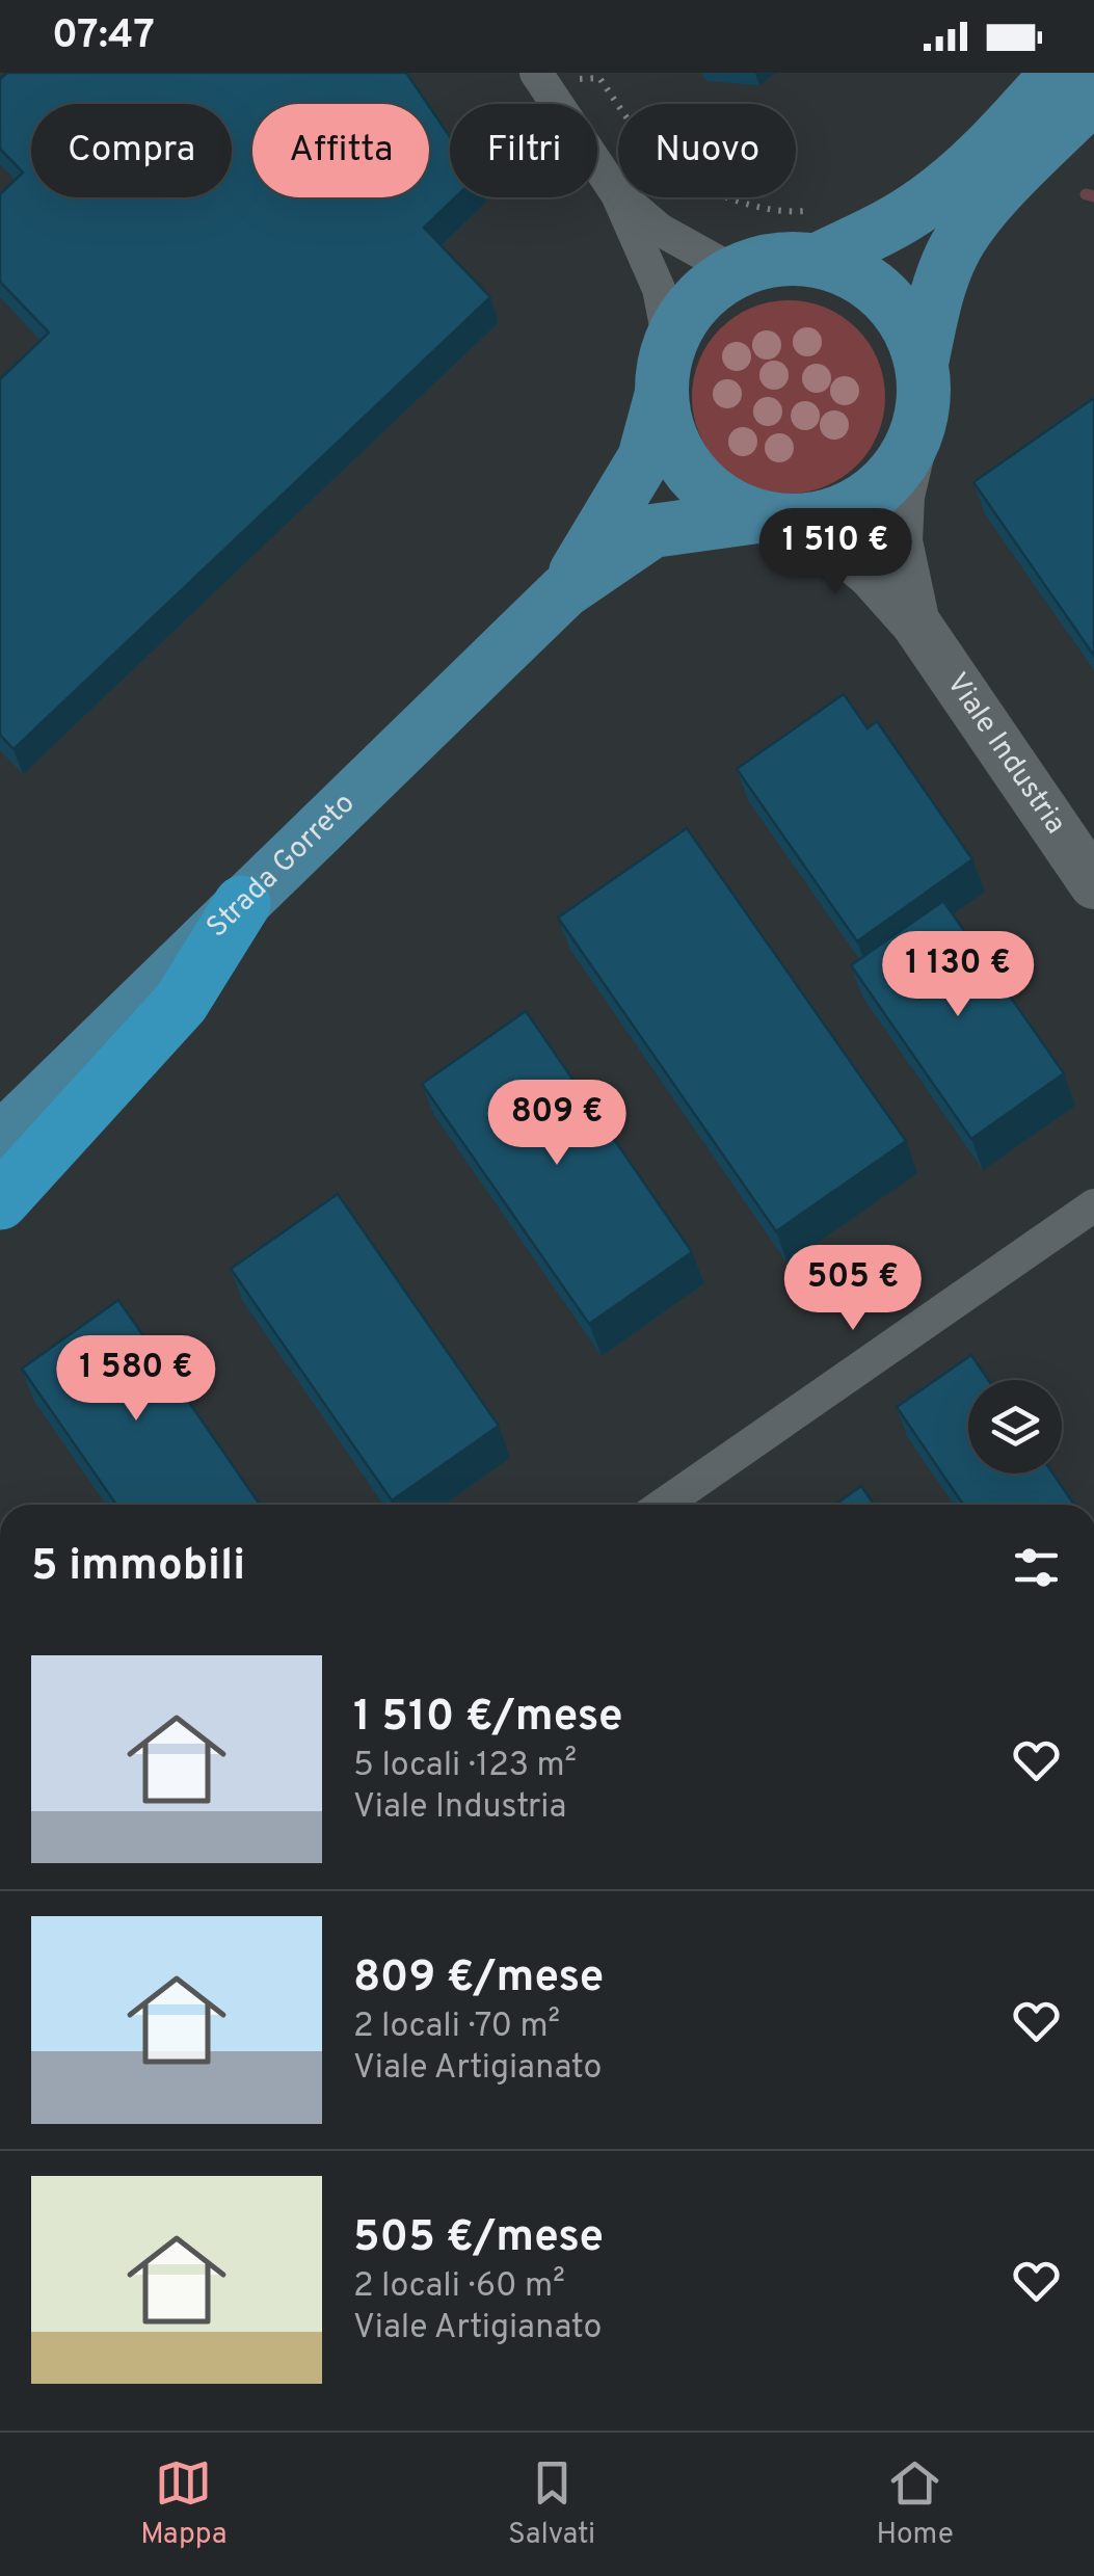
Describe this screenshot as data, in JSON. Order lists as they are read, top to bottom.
{
  "streets": {
    "main road": ["Strada Gorreto"],
    "street": ["Viale Industria"]
  },
  "crossings": [
    ["Viale Industria", "Strada Gorreto"]
  ],
  "page": {
    "status": "07:47",
    "chip": [
      "Compra",
      "Affitta",
      "Filtri",
      "Nuovo"
    ],
    "price": [
      "1 510 €",
      "1 130 €",
      "809 €",
      "505 €",
      "1 580 €"
    ],
    "heading": "5 immobili",
    "list": [
      {
        "name": "1 510 €/mese",
        "note": "5 locali · 123 m² · Viale Industria"
      },
      {
        "name": "809 €/mese",
        "note": "2 locali · 70 m² · Viale Artigianato"
      },
      {
        "name": "505 €/mese",
        "note": "2 locali · 60 m² · Viale Artigianato"
      }
    ],
    "tabs": ["Mappa", "Salvati", "Home"]
  }
}
